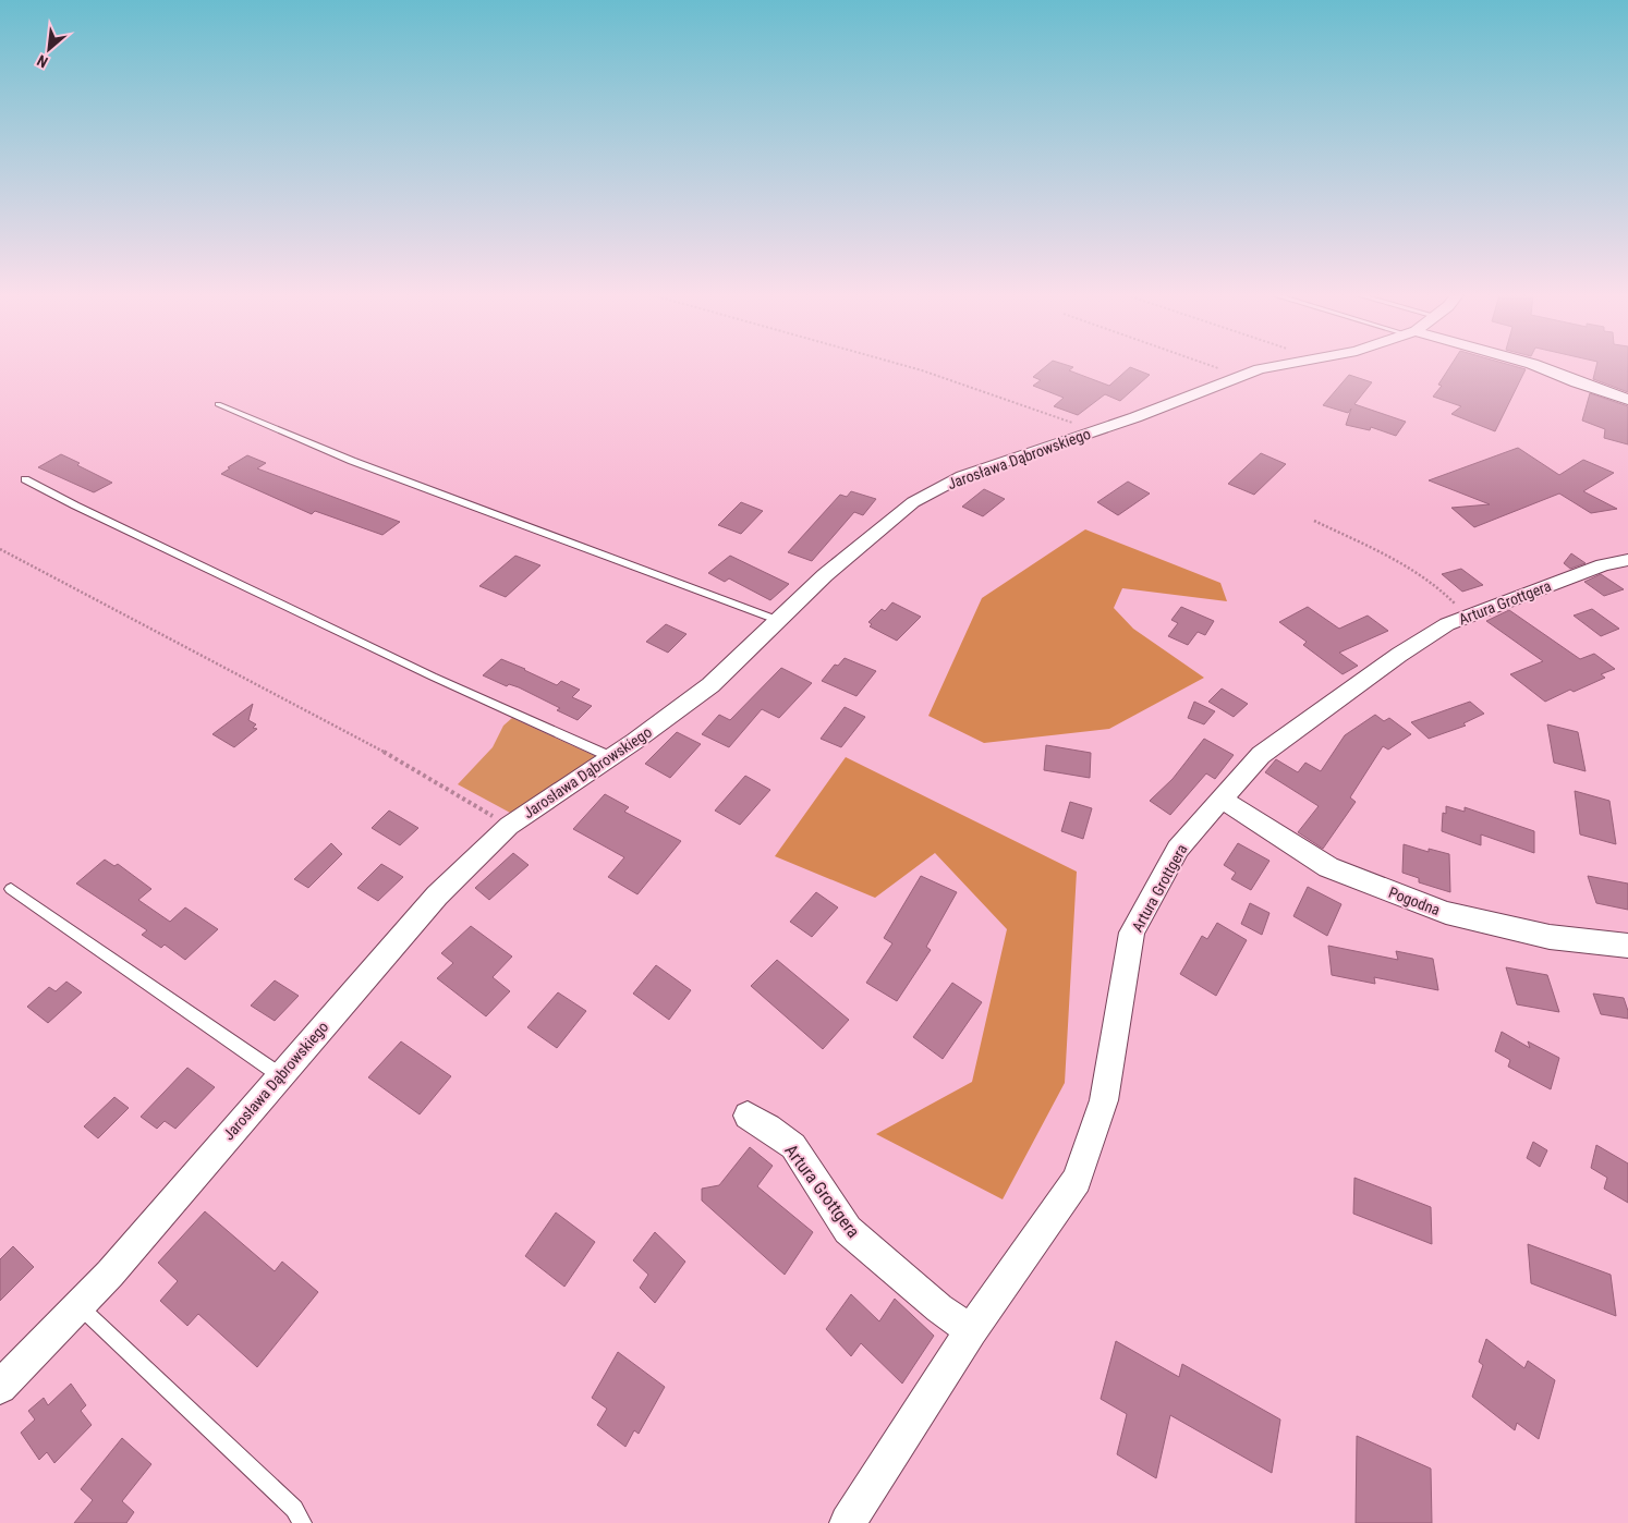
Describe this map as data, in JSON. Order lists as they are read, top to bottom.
{
  "streets": {
    "street": ["Jarosława Dąbrowskiego", "Artura Grottgera", "Pogodna"]
  },
  "crossings": [
    ["Artura Grottgera", "Pogodna"]
  ],
  "north": "bottom left"
}
